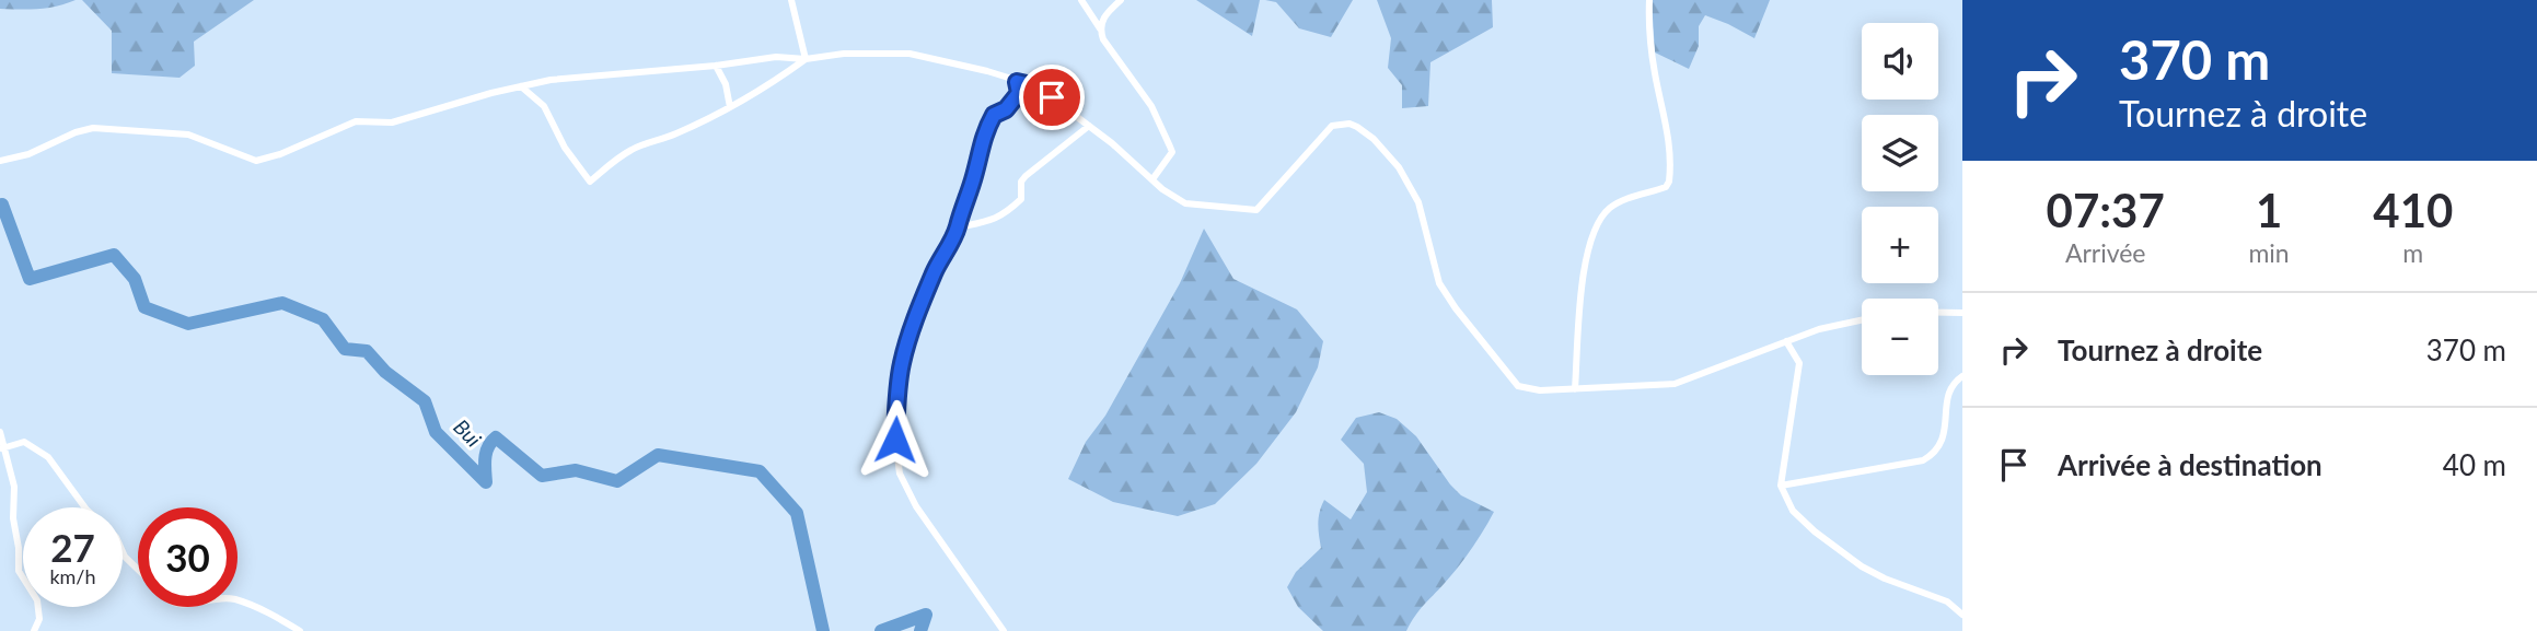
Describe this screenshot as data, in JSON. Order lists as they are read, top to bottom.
{
  "water": ["Bui"],
  "page": {
    "turn": ["370 m", "Tournez à droite"],
    "map_buttons": ["+", "−"],
    "eta": [
      "07:37",
      "Arrivée",
      "1",
      "min",
      "410",
      "m"
    ],
    "list": [
      {
        "name": "Tournez à droite",
        "value": "370 m"
      },
      {
        "name": "Arrivée à destination",
        "value": "40 m"
      }
    ],
    "speed": "27 km/h",
    "limit": "30"
  }
}
